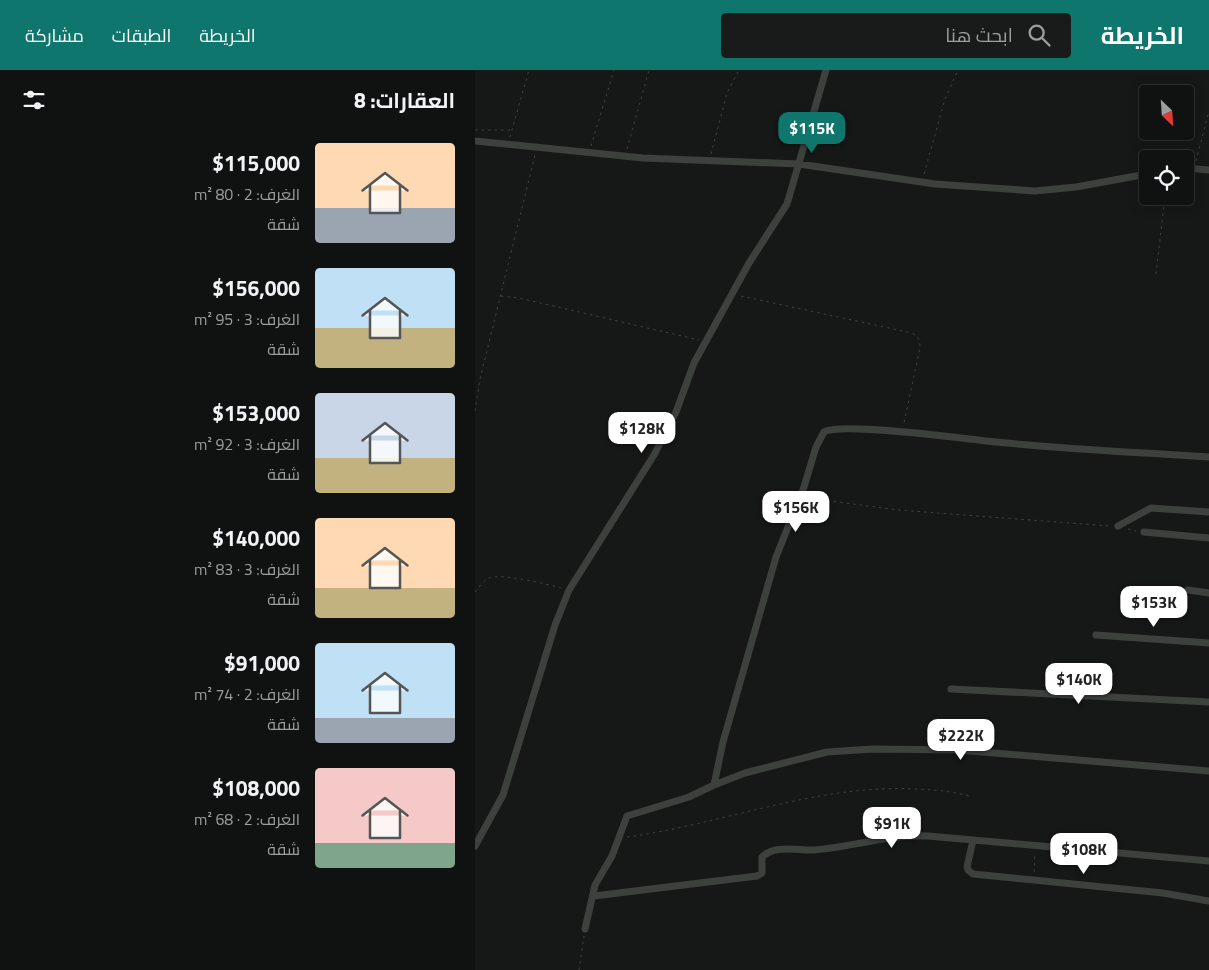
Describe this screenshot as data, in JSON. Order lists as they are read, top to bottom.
{
  "north": "bottom right",
  "page": {
    "header": "الخريطة",
    "search": "ابحث هنا",
    "nav": ["الخريطة", "الطبقات", "مشاركة"],
    "heading": "العقارات: 8",
    "price": [
      "$115K",
      "$128K",
      "$156K",
      "$153K",
      "$140K",
      "$222K",
      "$91K",
      "$108K"
    ],
    "list": [
      {
        "name": "$115,000",
        "note": "الغرف: 2 · 80 m² · شقة"
      },
      {
        "name": "$156,000",
        "note": "الغرف: 3 · 95 m² · شقة"
      },
      {
        "name": "$153,000",
        "note": "الغرف: 3 · 92 m² · شقة"
      },
      {
        "name": "$140,000",
        "note": "الغرف: 3 · 83 m² · شقة"
      },
      {
        "name": "$91,000",
        "note": "الغرف: 2 · 74 m² · شقة"
      },
      {
        "name": "$108,000",
        "note": "الغرف: 2 · 68 m² · شقة"
      }
    ]
  }
}
